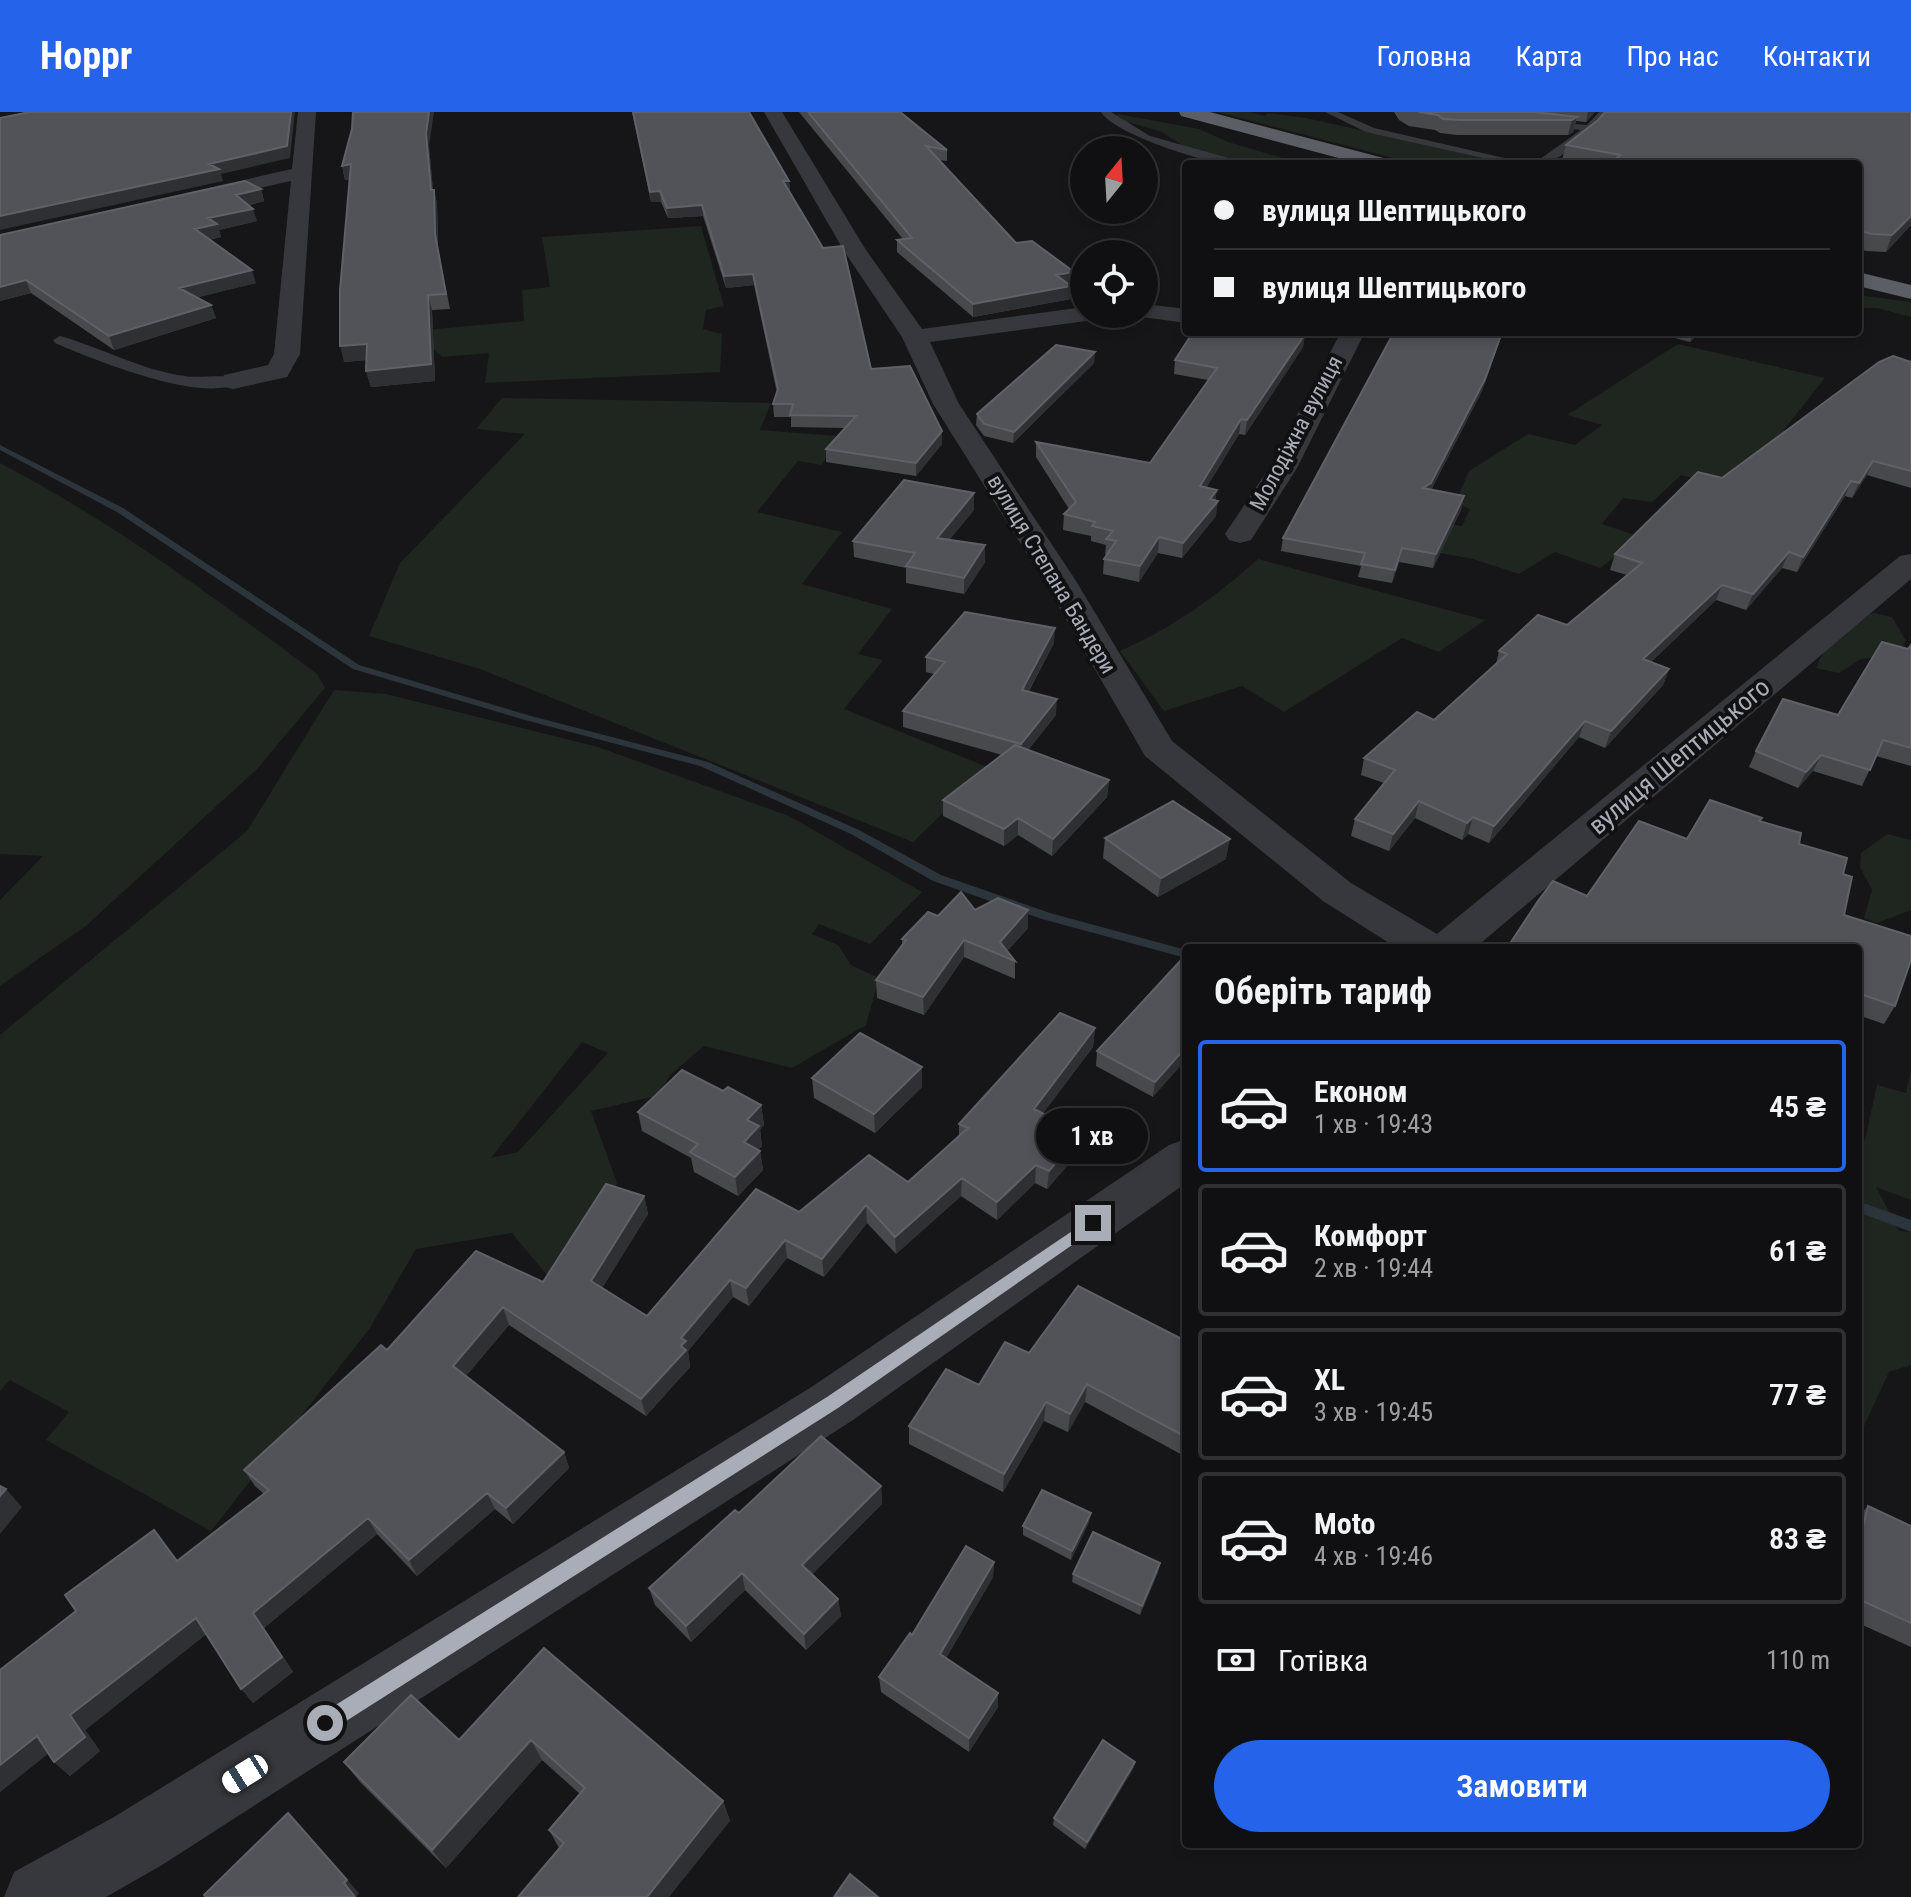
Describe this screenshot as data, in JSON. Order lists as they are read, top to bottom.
{
  "streets": {
    "street": ["Молодіжна вулиця", "вулиця Степана Бандери", "вулиця Шептицького"]
  },
  "north": "top",
  "page": {
    "header": "Hoppr",
    "nav": [
      "Головна",
      "Карта",
      "Про нас",
      "Контакти"
    ],
    "banner": ["вулиця Шептицького", "вулиця Шептицького"],
    "heading": "Оберіть тариф",
    "list": [
      {
        "name": "Економ",
        "note": "1 хв · 19:43",
        "value": "45 ₴"
      },
      {
        "name": "Комфорт",
        "note": "2 хв · 19:44",
        "value": "61 ₴"
      },
      {
        "name": "XL",
        "note": "3 хв · 19:45",
        "value": "77 ₴"
      },
      {
        "name": "Moto",
        "note": "4 хв · 19:46",
        "value": "83 ₴"
      }
    ],
    "bubble": "1 хв",
    "pay": ["Готівка", "110 m"],
    "buttons": "Замовити"
  }
}
